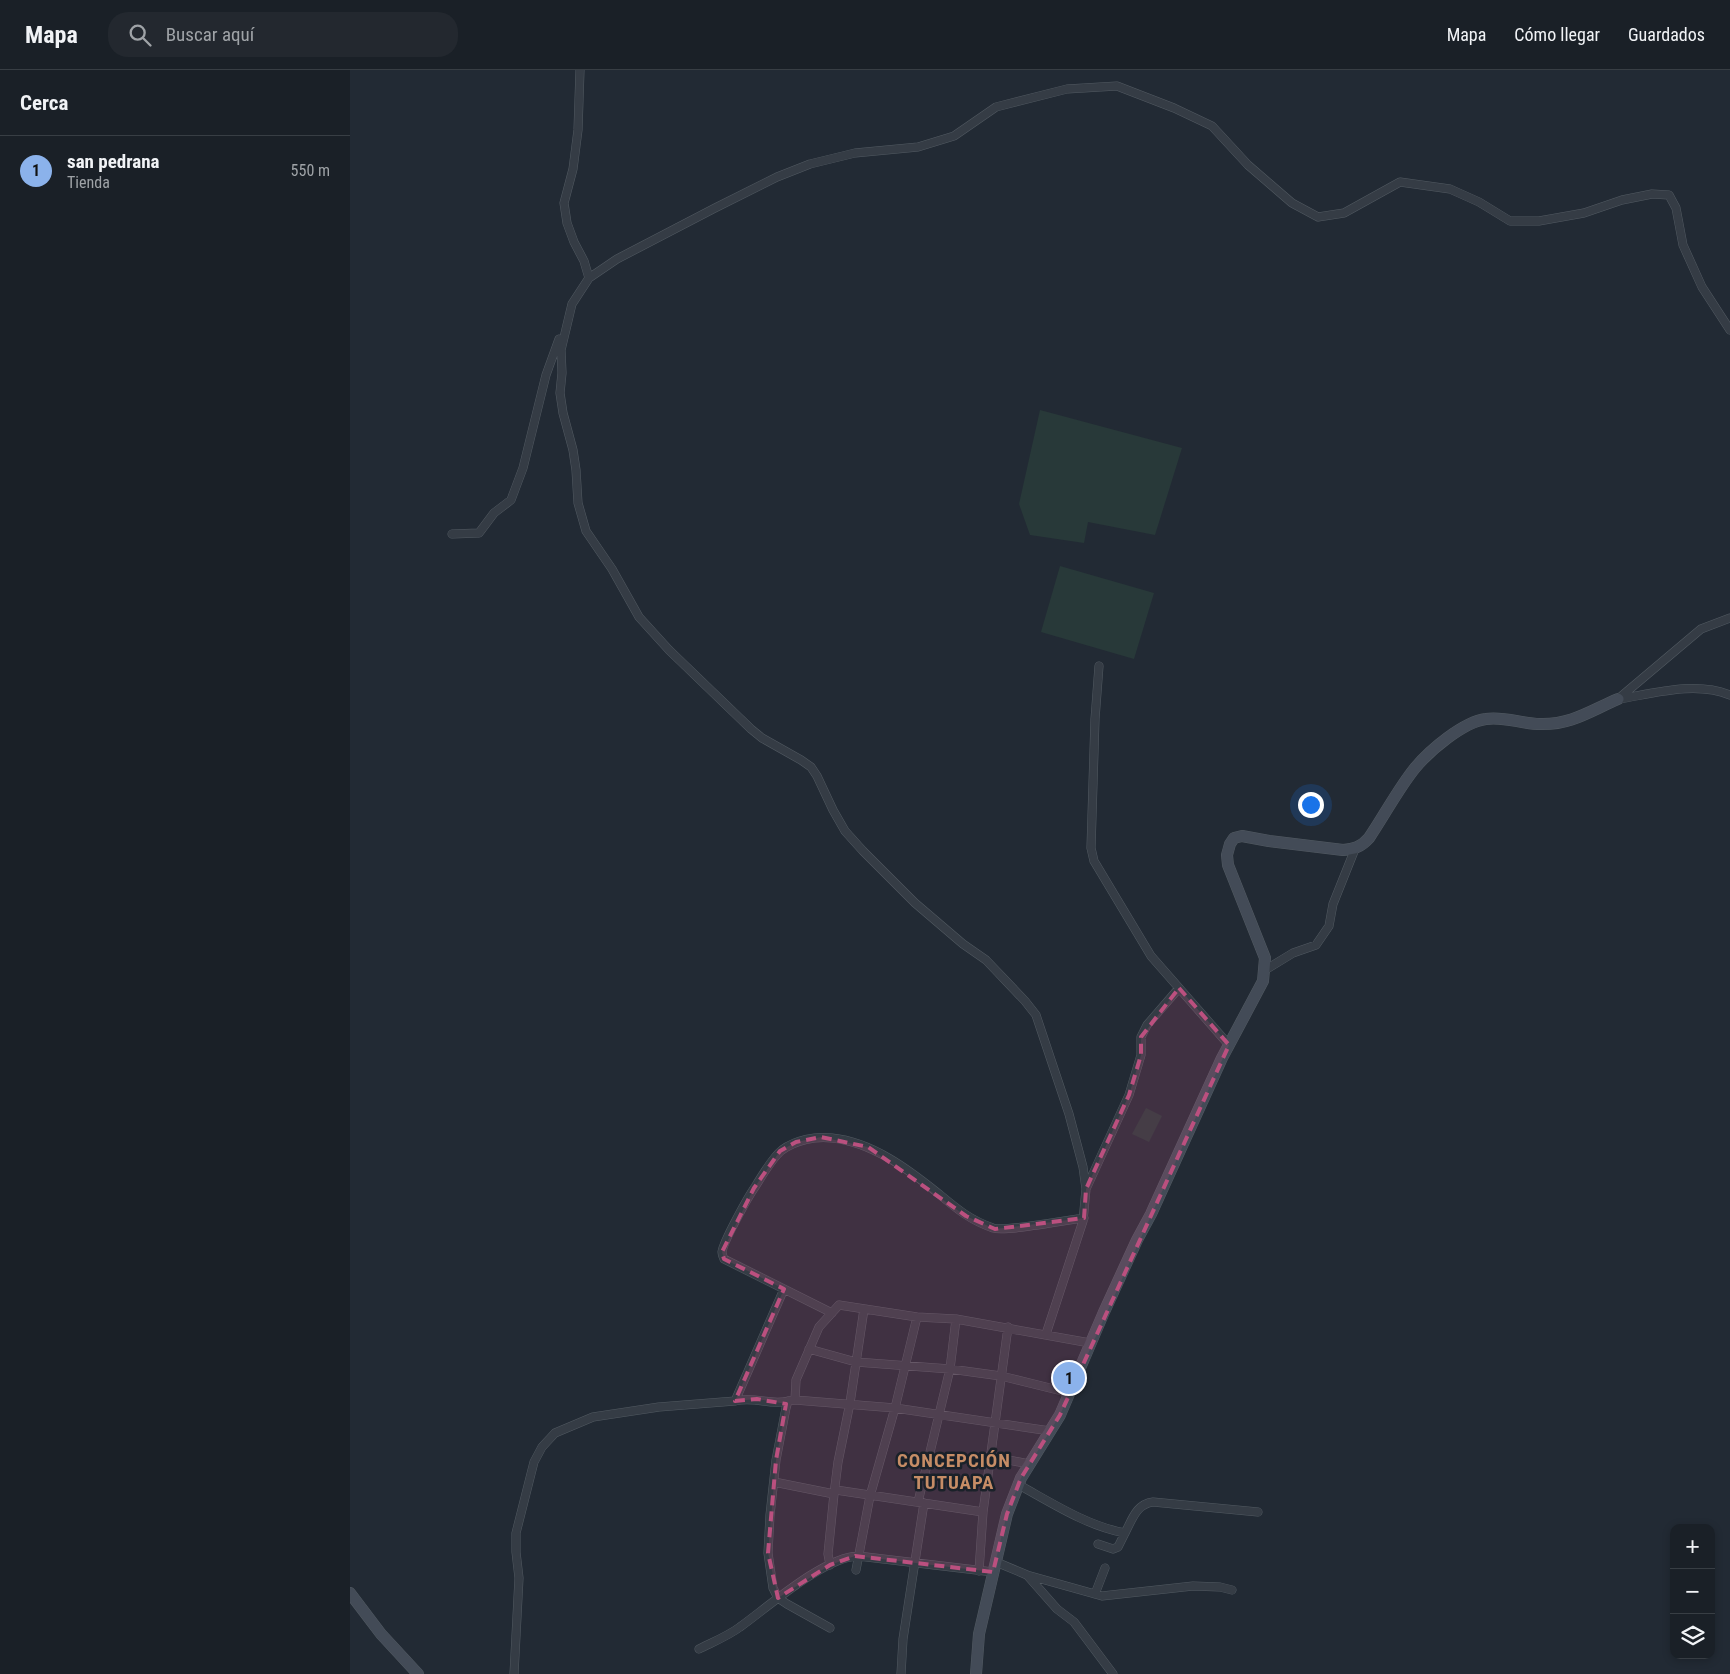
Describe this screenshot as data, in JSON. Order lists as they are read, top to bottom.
{
  "districts": ["CONCEPCIÓN TUTUAPA"],
  "page": {
    "header": "Mapa",
    "search": "Buscar aquí",
    "nav": ["Mapa", "Cómo llegar", "Guardados"],
    "heading": "Cerca",
    "list": [
      {
        "mark": "1",
        "name": "san pedrana",
        "note": "Tienda",
        "value": "550 m"
      }
    ],
    "pins": "1",
    "map_buttons": ["+", "−"]
  }
}
